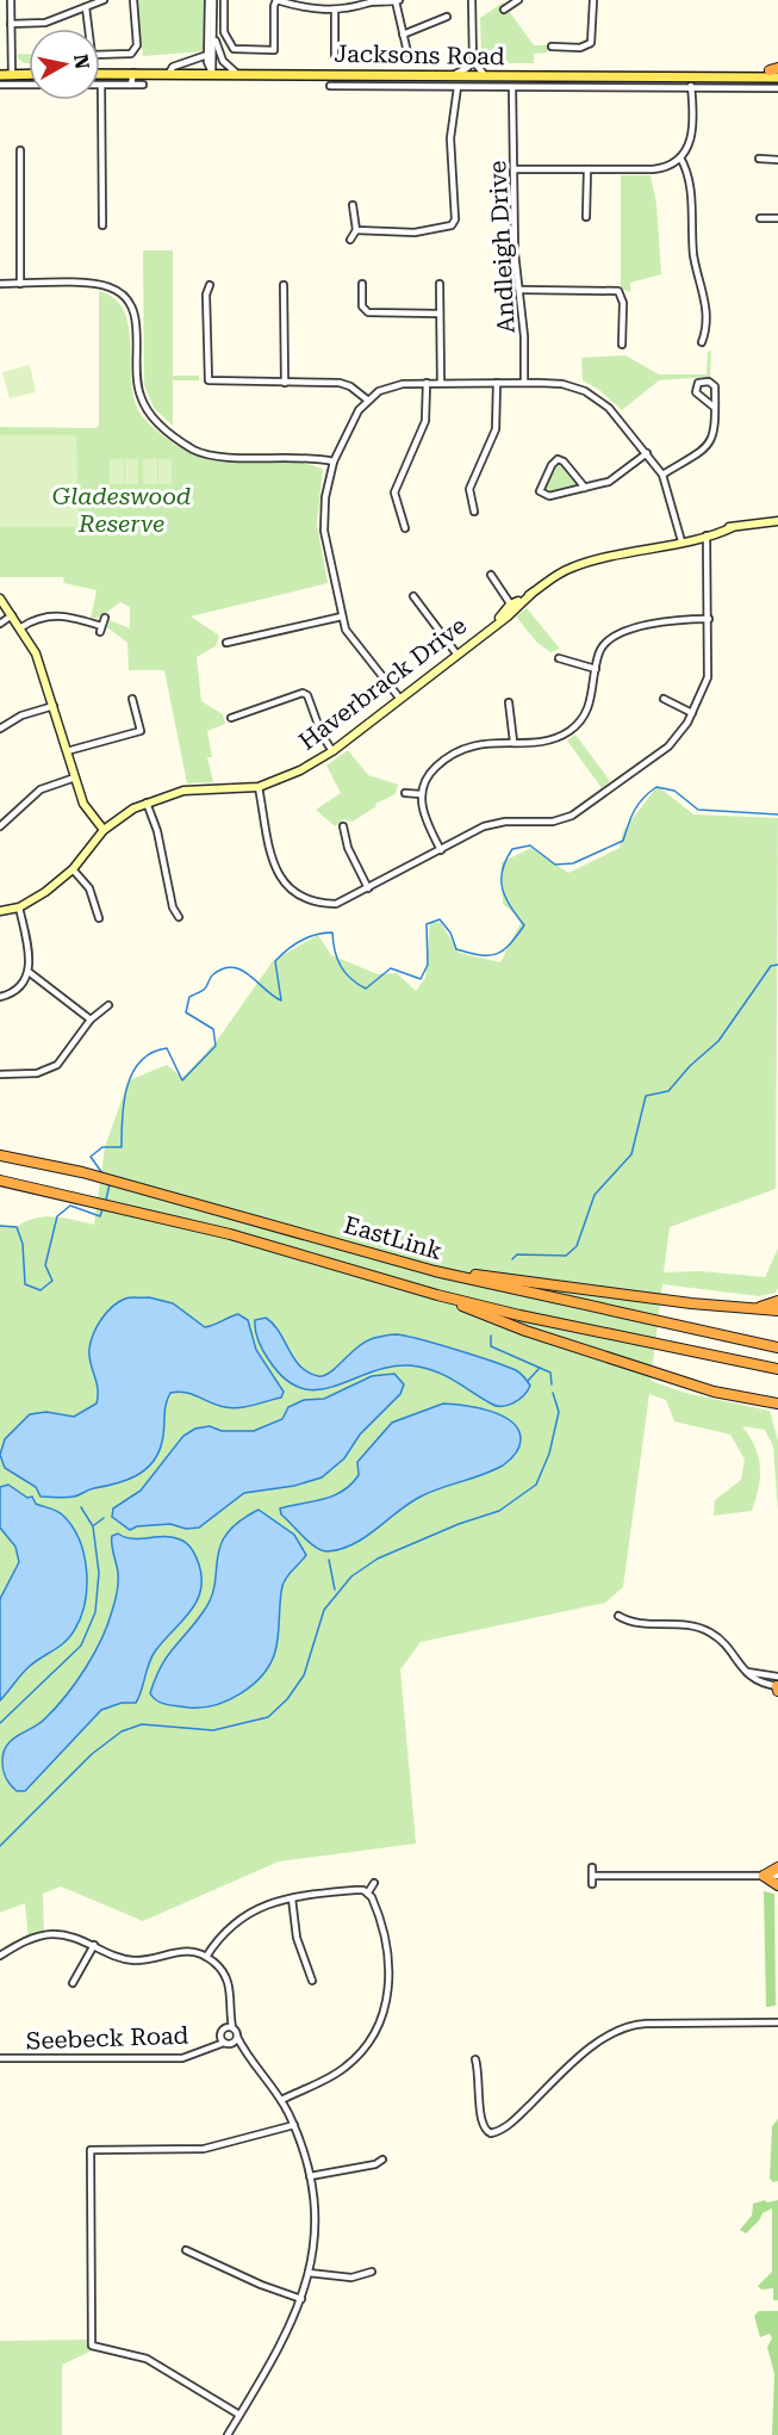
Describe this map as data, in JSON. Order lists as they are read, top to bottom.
{
  "streets": {
    "highway": ["EastLink"],
    "main road": ["Jacksons Road"],
    "street": ["Andleigh Drive", "Haverbrack Drive", "Seebeck Road"]
  },
  "parks": ["Gladeswood Reserve"],
  "north": "right"
}
